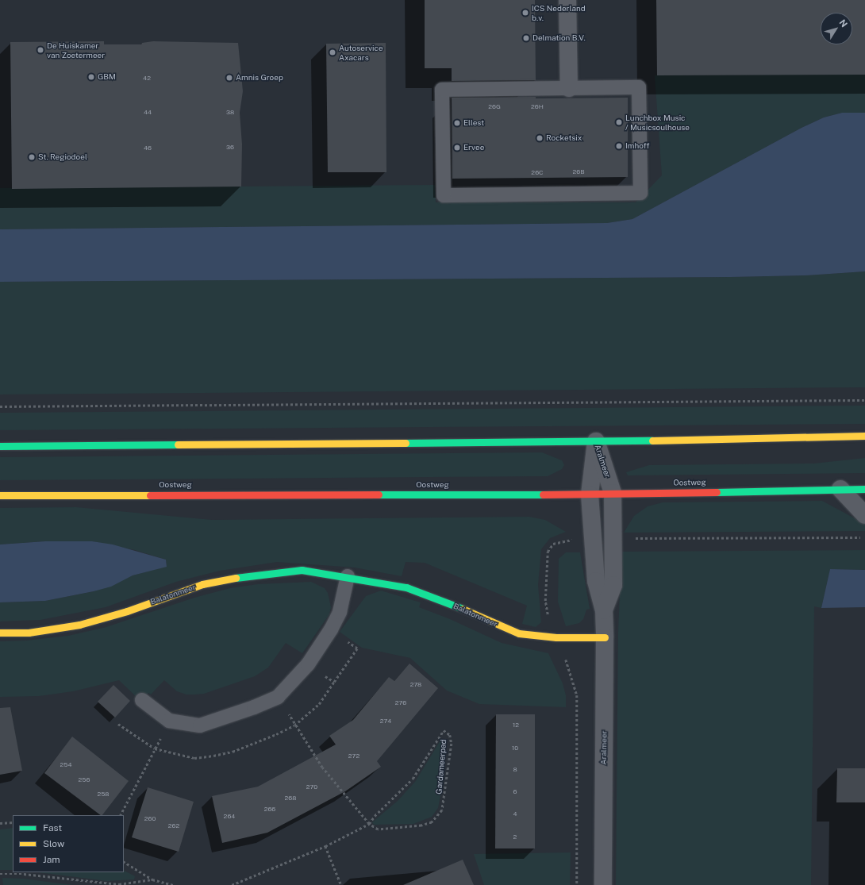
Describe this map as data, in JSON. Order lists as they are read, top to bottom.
{
  "streets": {
    "main road": ["Oostweg", "Balatonmeer"],
    "street": ["Aralmeer"],
    "path": ["Gardameerpad"]
  },
  "crossings": [
    ["Aralmeer", "Oostweg"],
    ["Aralmeer", "Balatonmeer"]
  ],
  "places": [
    "ICS Nederland b.v.",
    "Delmation B.V.",
    "De Huiskamer van Zoetermeer",
    "Autoservice Axacars",
    "GBM",
    "Amnis Groep",
    "Lunchbox Music / Musicsoulhouse",
    "Ellest",
    "Rocketsix",
    "Imhoff",
    "Ervee",
    "St. Regiodoel"
  ],
  "house_numbers": [
    "42",
    "26G",
    "26H",
    "44",
    "38",
    "36",
    "46",
    "26B",
    "26C",
    "278",
    "276",
    "274",
    "12",
    "10",
    "272",
    "254",
    "8",
    "256",
    "270",
    "6",
    "258",
    "268",
    "266",
    "4",
    "264",
    "260",
    "262",
    "2"
  ],
  "legend": ["Fast", "Slow", "Jam"],
  "north": "top right"
}
